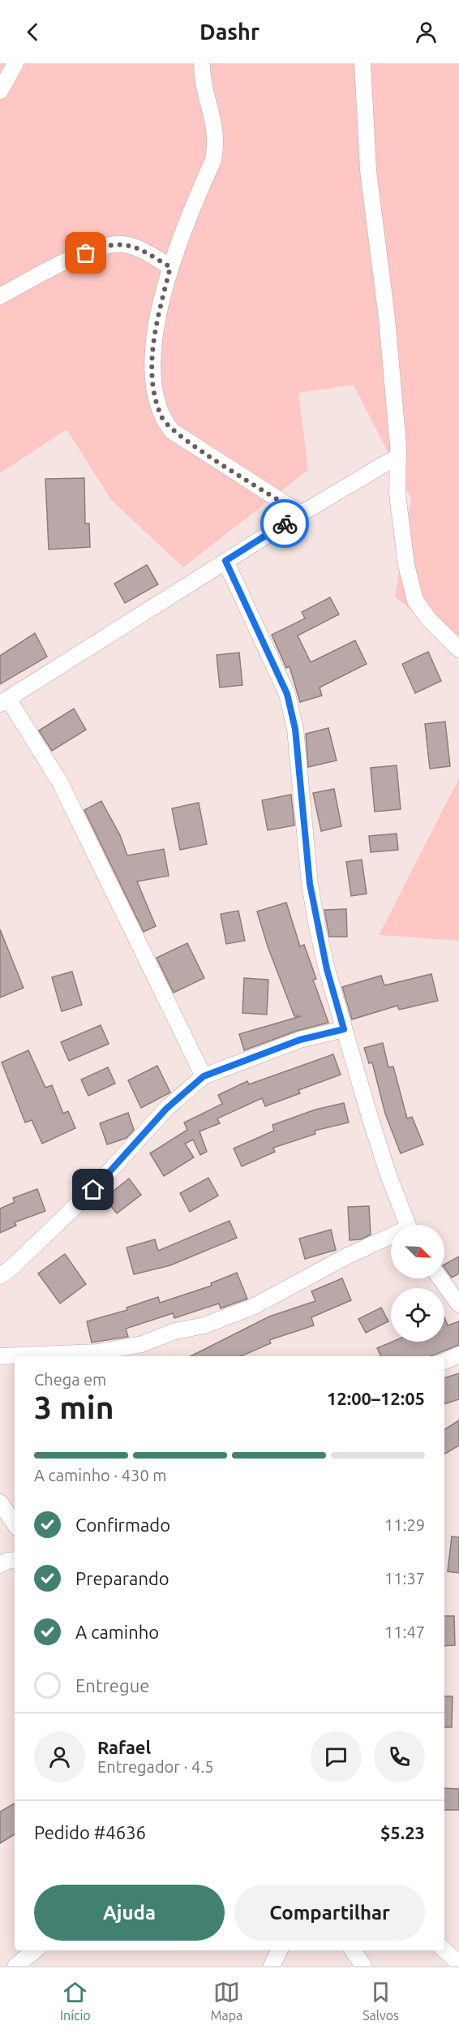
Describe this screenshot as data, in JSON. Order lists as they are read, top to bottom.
{
  "north": "bottom right",
  "page": {
    "header": "Dashr",
    "heading": ["3 min", "Chega em", "12:00–12:05"],
    "panel": [
      "Rafael",
      "Entregador · 4.5",
      "Pedido #4636",
      "$5.23"
    ],
    "bar": "A caminho · 430 m",
    "list": [
      ["Confirmado", "11:29"],
      ["Preparando", "11:37"],
      ["A caminho", "11:47"],
      "Entregue"
    ],
    "buttons": ["Ajuda", "Compartilhar"],
    "tabs": ["Início", "Mapa", "Salvos"]
  }
}
